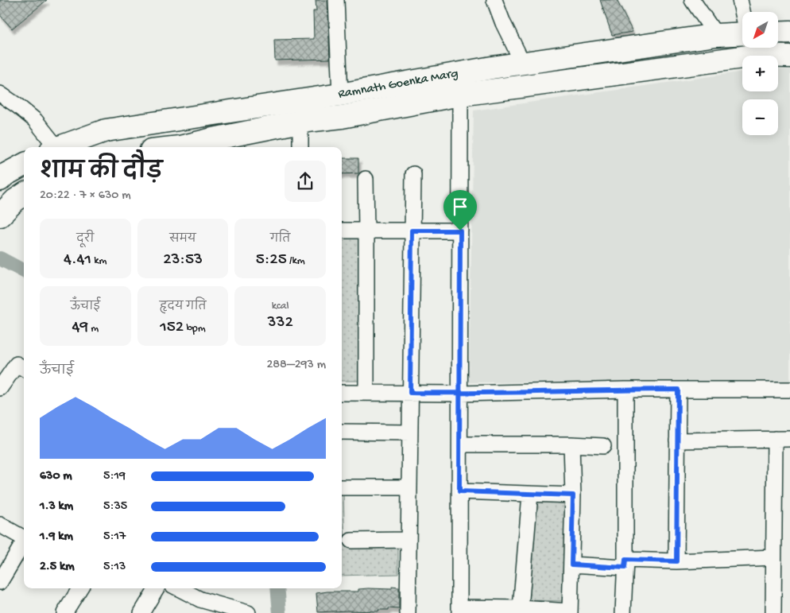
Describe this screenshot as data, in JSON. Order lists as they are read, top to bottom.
{
  "streets": {
    "street": ["Ramnath Goenka Marg"]
  },
  "north": "bottom left",
  "page": {
    "map_buttons": ["+", "−"],
    "heading": ["शाम की दौड़", "20:22 · 7 × 630 m"],
    "stats": [
      ["दूरी", "4.41 km"],
      ["समय", "23:53"],
      ["गति", "5:25 /km"],
      ["ऊँचाई", "49 m"],
      ["हृदय गति", "152 bpm"],
      ["kcal", "332"]
    ],
    "chart": ["ऊँचाई", "288–293 m"],
    "list": [
      {
        "name": "630 m",
        "note": "5:19"
      },
      {
        "name": "1.3 km",
        "note": "5:35"
      },
      {
        "name": "1.9 km",
        "note": "5:17"
      },
      {
        "name": "2.5 km",
        "note": "5:13"
      }
    ]
  }
}
